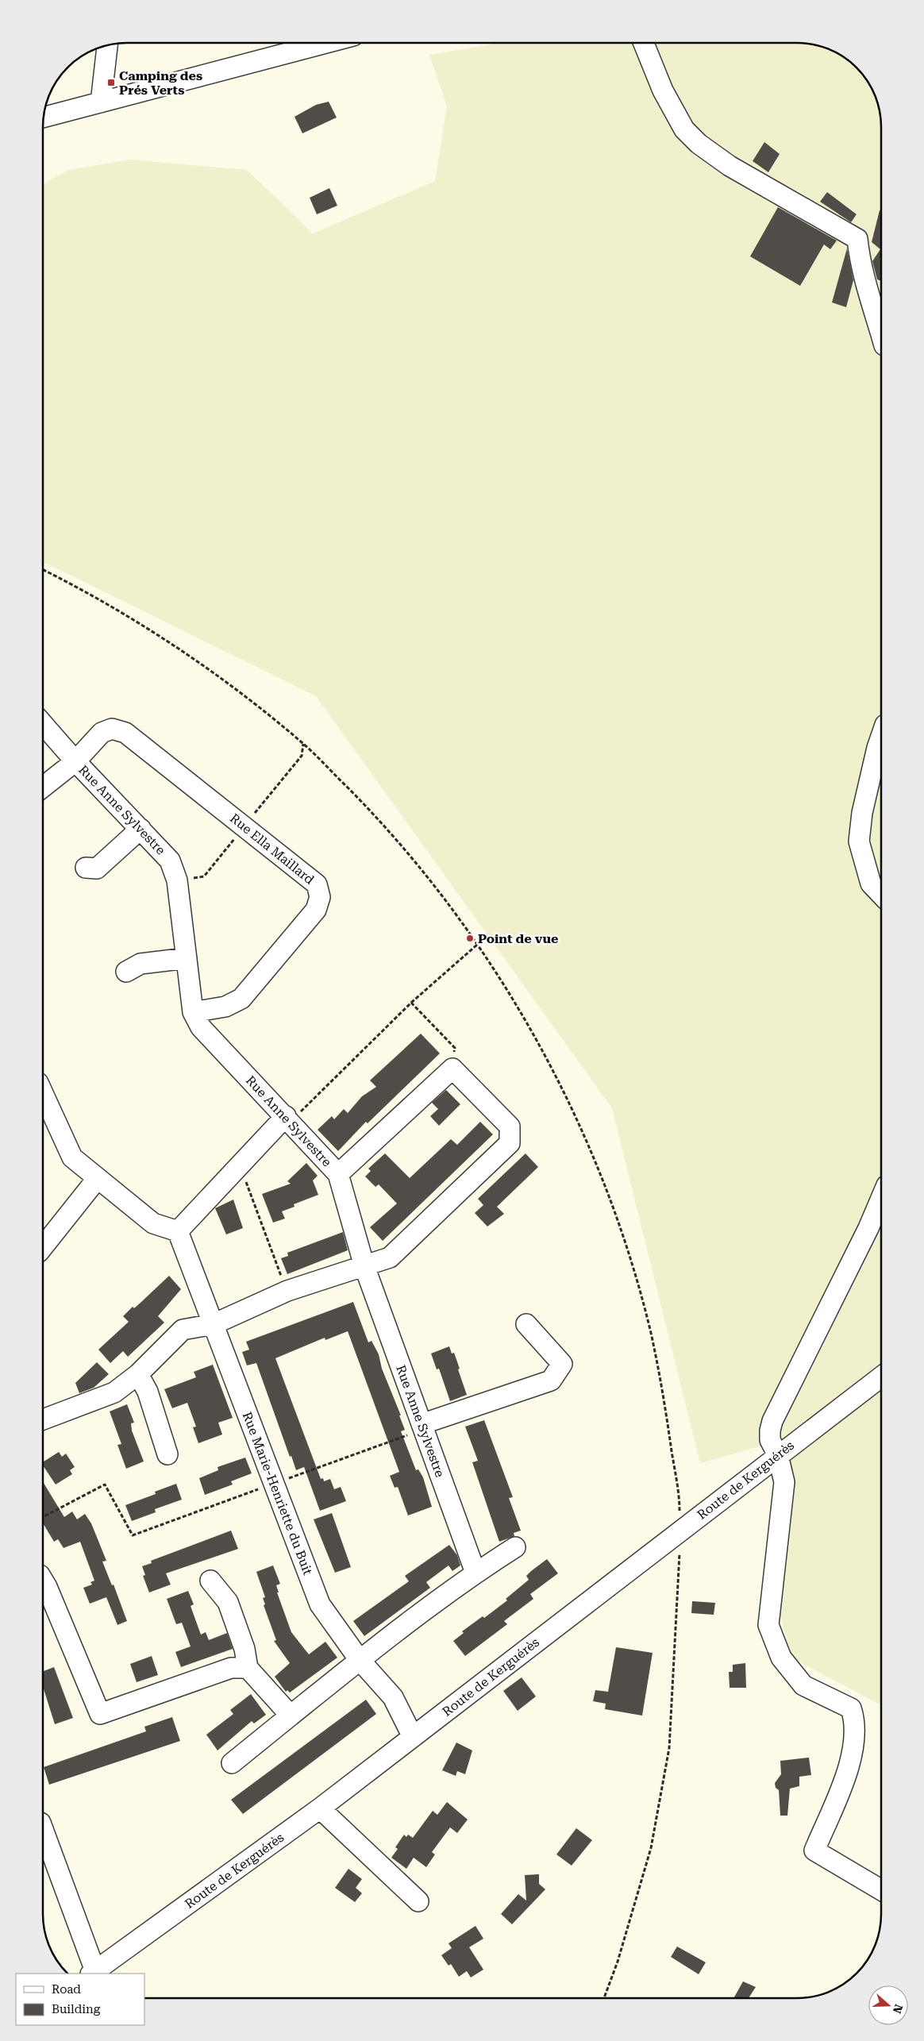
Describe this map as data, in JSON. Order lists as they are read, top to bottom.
{
  "streets": {
    "street": [
      "Rue Anne Sylvestre",
      "Rue Ella Maillard",
      "Route de Kerguérès",
      "Rue Marie-Henriette du Buit"
    ]
  },
  "crossings": [
    ["Rue Anne Sylvestre", "Rue Ella Maillard"],
    ["Route de Kerguérès", "Rue Marie-Henriette du Buit"]
  ],
  "places": {
    "transit": ["Camping des Prés Verts"],
    "other": ["Point de vue"]
  },
  "legend": ["Road", "Building"],
  "north": "right"
}
